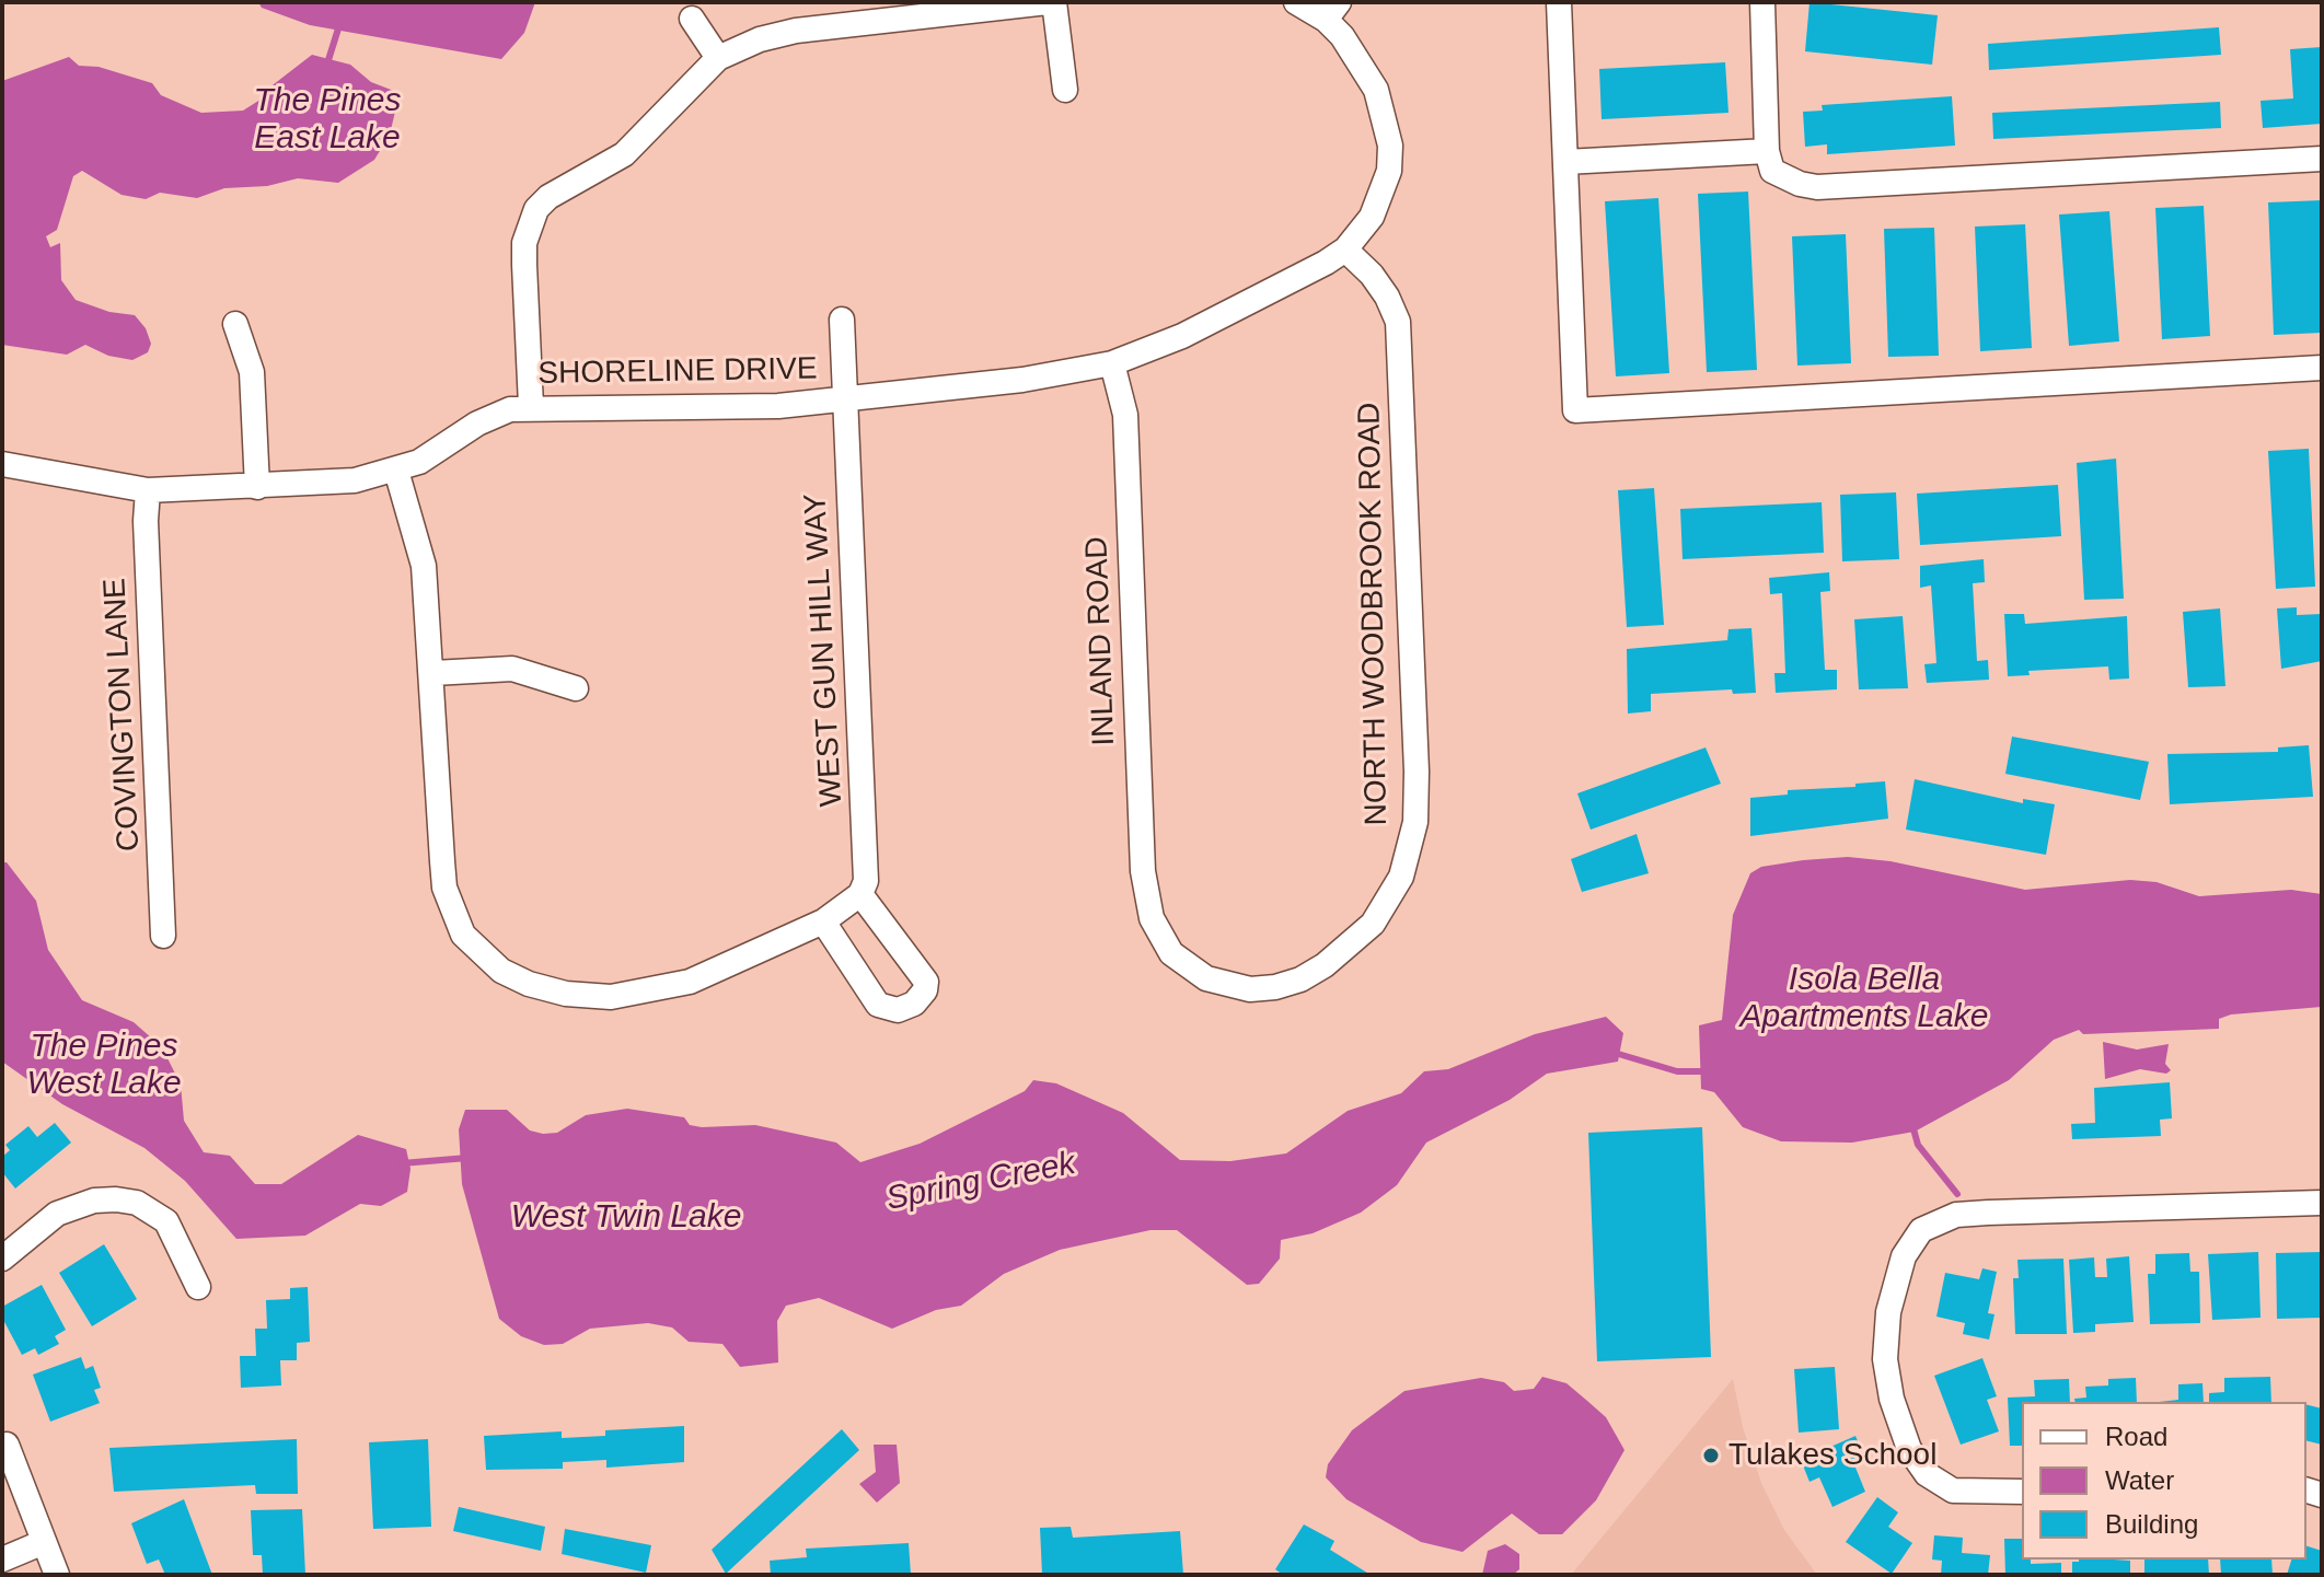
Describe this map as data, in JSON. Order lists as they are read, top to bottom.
{
  "streets": {
    "street": [
      "SHORELINE DRIVE",
      "NORTH WOODBROOK ROAD",
      "INLAND ROAD",
      "WEST GUN HILL WAY",
      "COVINGTON LANE"
    ]
  },
  "crossings": [
    ["SHORELINE DRIVE", "NORTH WOODBROOK ROAD"],
    ["SHORELINE DRIVE", "INLAND ROAD"],
    ["SHORELINE DRIVE", "WEST GUN HILL WAY"],
    ["SHORELINE DRIVE", "COVINGTON LANE"],
    ["NORTH WOODBROOK ROAD", "INLAND ROAD"]
  ],
  "water": [
    "The Pines East Lake",
    "Isola Bella Apartments Lake",
    "The Pines West Lake",
    "Spring Creek",
    "West Twin Lake"
  ],
  "places": ["Tulakes School"],
  "legend": ["Road", "Water", "Building"]
}
